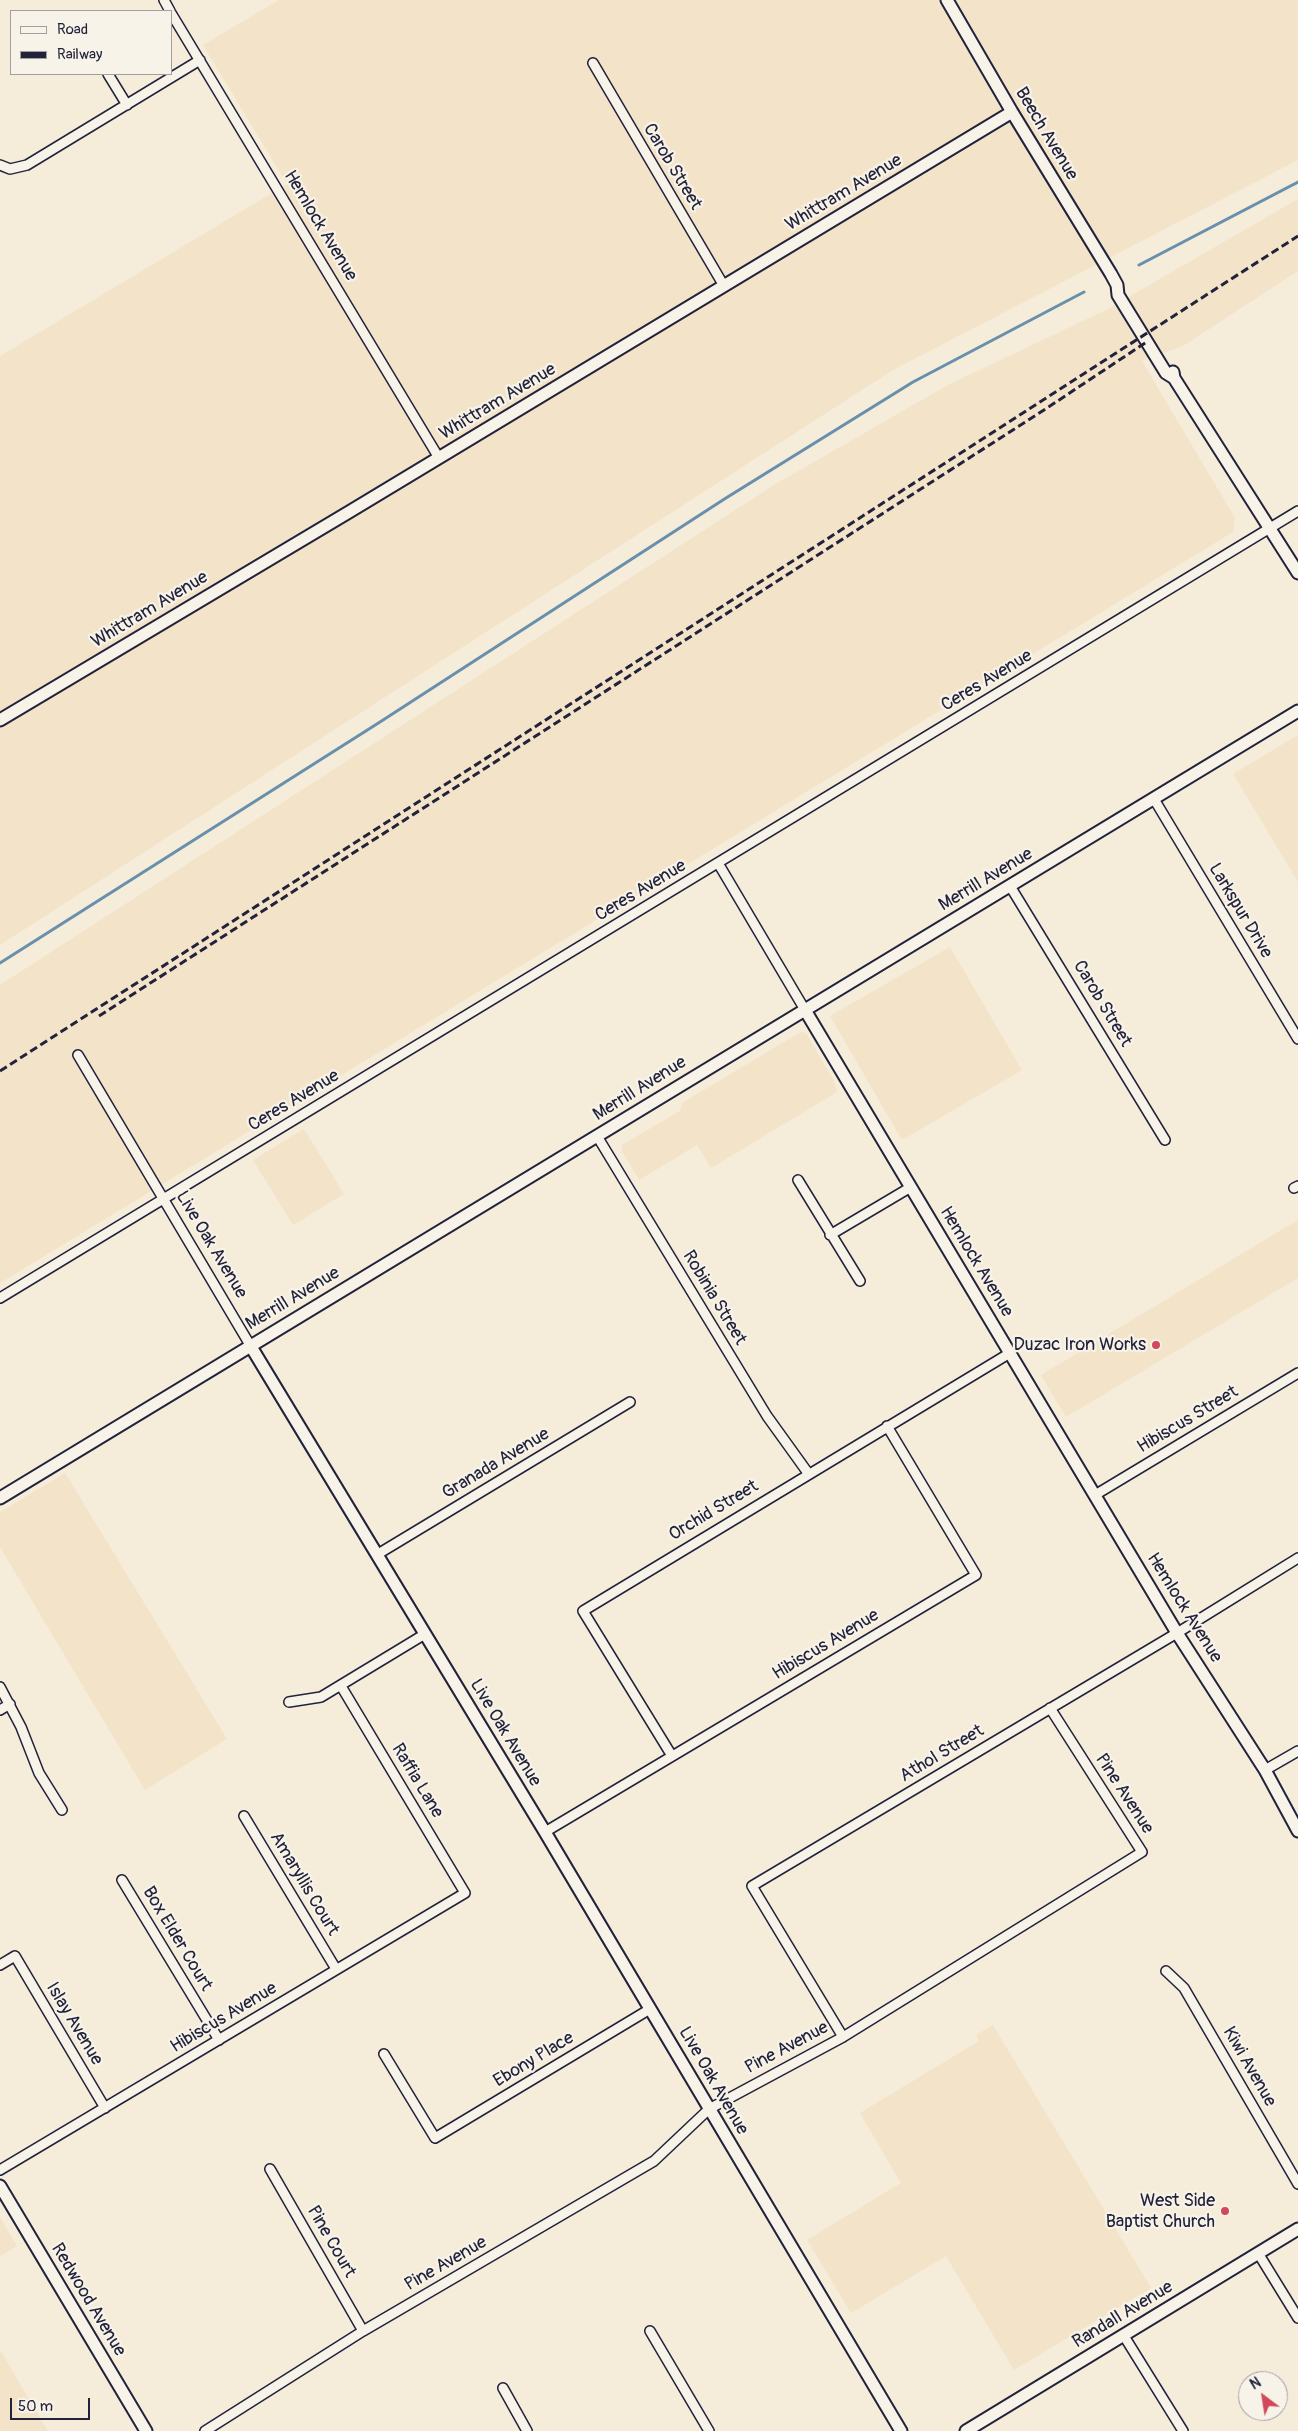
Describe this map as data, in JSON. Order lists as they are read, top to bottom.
{
  "streets": {
    "street": [
      "Beech Avenue",
      "Carob Street",
      "Whittram Avenue",
      "Hemlock Avenue",
      "Ceres Avenue",
      "Merrill Avenue",
      "Larkspur Drive",
      "Live Oak Avenue",
      "Robinia Street",
      "Hibiscus Street",
      "Granada Avenue",
      "Orchid Street",
      "Hibiscus Avenue",
      "Athol Street",
      "Raffia Lane",
      "Pine Avenue",
      "Amaryllis Court",
      "Box Elder Court",
      "Islay Avenue",
      "Ebony Place",
      "Kiwi Avenue",
      "Pine Court",
      "Redwood Avenue",
      "Randall Avenue"
    ]
  },
  "crossings": [
    ["Beech Avenue", "Whittram Avenue"],
    ["Beech Avenue", "Ceres Avenue"],
    ["Carob Street", "Whittram Avenue"],
    ["Carob Street", "Merrill Avenue"],
    ["Whittram Avenue", "Hemlock Avenue"],
    ["Hemlock Avenue", "Ceres Avenue"],
    ["Hemlock Avenue", "Merrill Avenue"],
    ["Hemlock Avenue", "Hibiscus Street"],
    ["Hemlock Avenue", "Orchid Street"],
    ["Hemlock Avenue", "Athol Street"],
    ["Ceres Avenue", "Live Oak Avenue"],
    ["Merrill Avenue", "Larkspur Drive"],
    ["Merrill Avenue", "Live Oak Avenue"],
    ["Merrill Avenue", "Robinia Street"],
    ["Live Oak Avenue", "Granada Avenue"],
    ["Live Oak Avenue", "Hibiscus Avenue"],
    ["Live Oak Avenue", "Pine Avenue"],
    ["Live Oak Avenue", "Ebony Place"],
    ["Robinia Street", "Orchid Street"],
    ["Orchid Street", "Hibiscus Avenue"],
    ["Hibiscus Avenue", "Raffia Lane"],
    ["Hibiscus Avenue", "Amaryllis Court"],
    ["Hibiscus Avenue", "Box Elder Court"],
    ["Hibiscus Avenue", "Islay Avenue"],
    ["Athol Street", "Pine Avenue"],
    ["Pine Avenue", "Pine Court"]
  ],
  "places": ["Duzac Iron Works", "West Side Baptist Church"],
  "legend": ["Road", "Railway"],
  "scale_bar": "50 m",
  "north": "top left"
}
